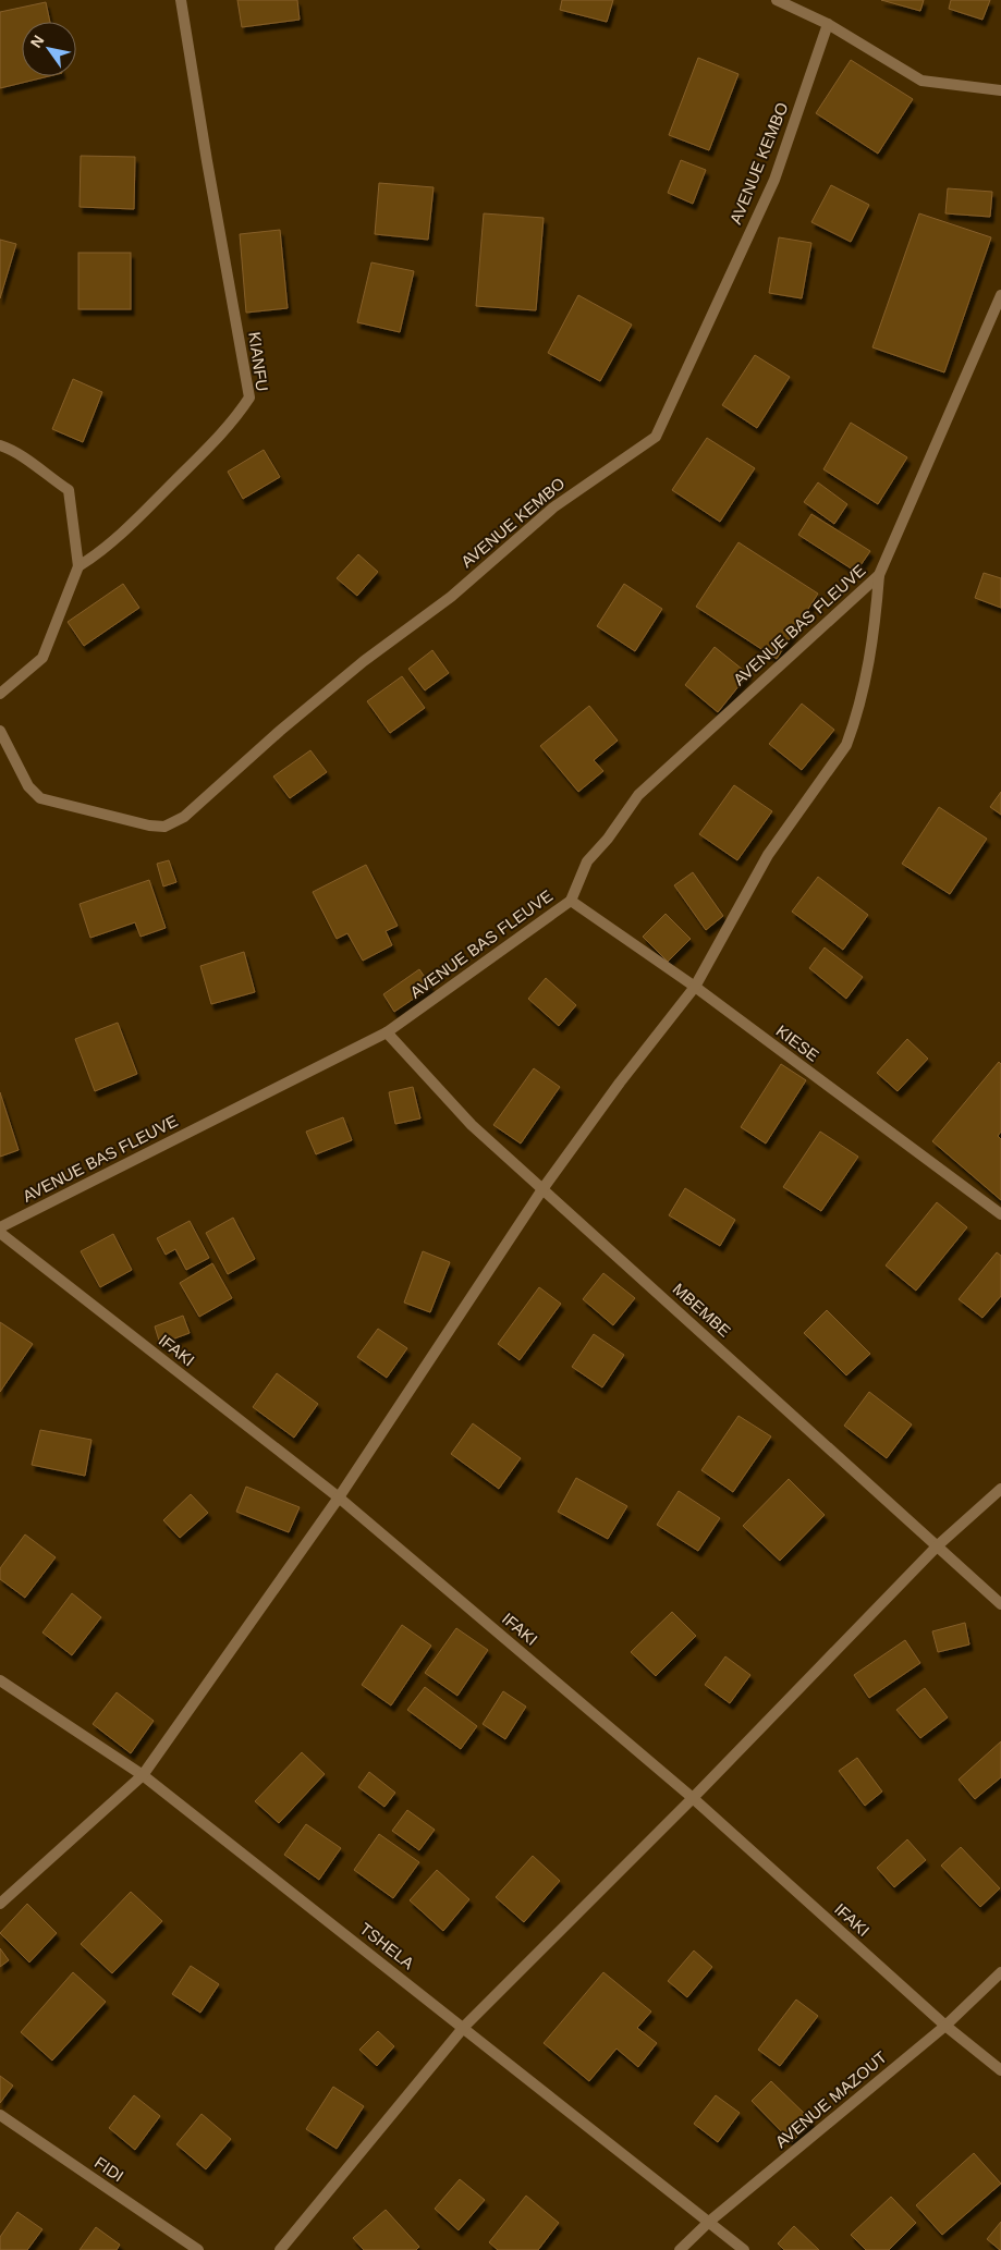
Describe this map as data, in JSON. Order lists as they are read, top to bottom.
{
  "streets": {
    "street": [
      "AVENUE KEMBO",
      "KIANFU",
      "AVENUE BAS FLEUVE",
      "KIESE",
      "MBEMBE",
      "IFAKI",
      "TSHELA",
      "AVENUE MAZOUT",
      "FIDI"
    ]
  },
  "crossings": [
    ["AVENUE BAS FLEUVE", "KIESE"],
    ["AVENUE BAS FLEUVE", "MBEMBE"],
    ["IFAKI", "AVENUE MAZOUT"],
    ["TSHELA", "AVENUE MAZOUT"]
  ],
  "north": "top left"
}
